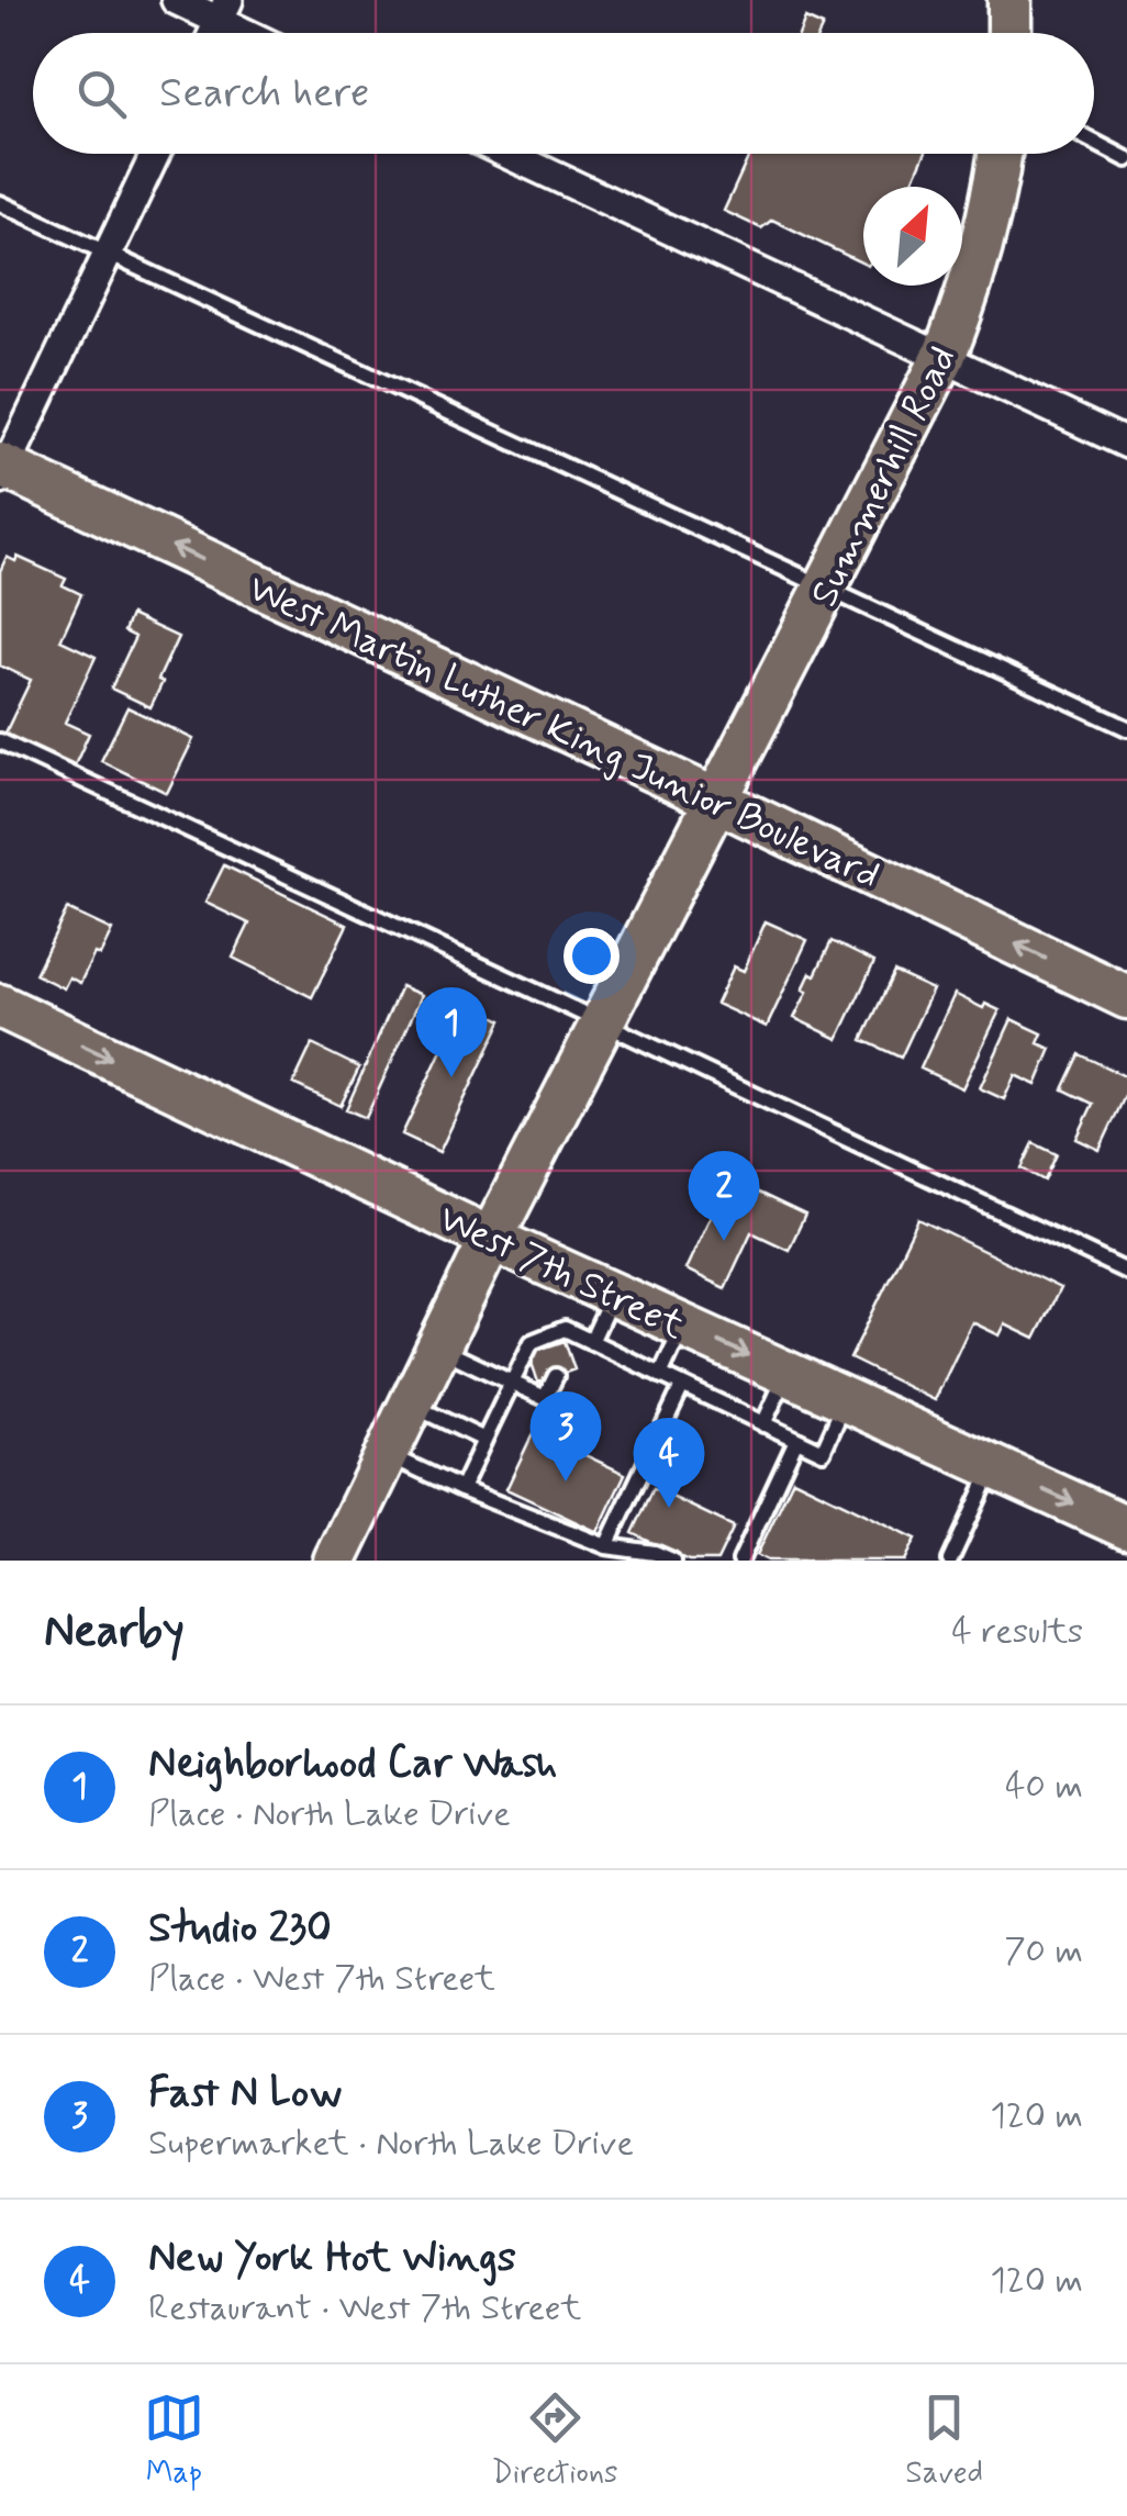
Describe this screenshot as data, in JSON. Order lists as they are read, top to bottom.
{
  "streets": {
    "main road": ["Summerhill Road", "West Martin Luther King Junior Boulevard", "West 7th Street"]
  },
  "crossings": [
    ["Summerhill Road", "West Martin Luther King Junior Boulevard"],
    ["Summerhill Road", "West 7th Street"]
  ],
  "one_way": ["West Martin Luther King Junior Boulevard", "West 7th Street"],
  "north": "top right",
  "page": {
    "search": "Search here",
    "pins": [
      "1",
      "2",
      "3",
      "4"
    ],
    "heading": ["Nearby", "4 results"],
    "list": [
      {
        "mark": "1",
        "name": "Neighborhood Car Wash",
        "note": "Place · North Lake Drive",
        "value": "40 m"
      },
      {
        "mark": "2",
        "name": "Studio 230",
        "note": "Place · West 7th Street",
        "value": "70 m"
      },
      {
        "mark": "3",
        "name": "Fast N Low",
        "note": "Supermarket · North Lake Drive",
        "value": "120 m"
      },
      {
        "mark": "4",
        "name": "New York Hot Wings",
        "note": "Restaurant · West 7th Street",
        "value": "120 m"
      }
    ],
    "nav": ["Map", "Directions", "Saved"]
  }
}
